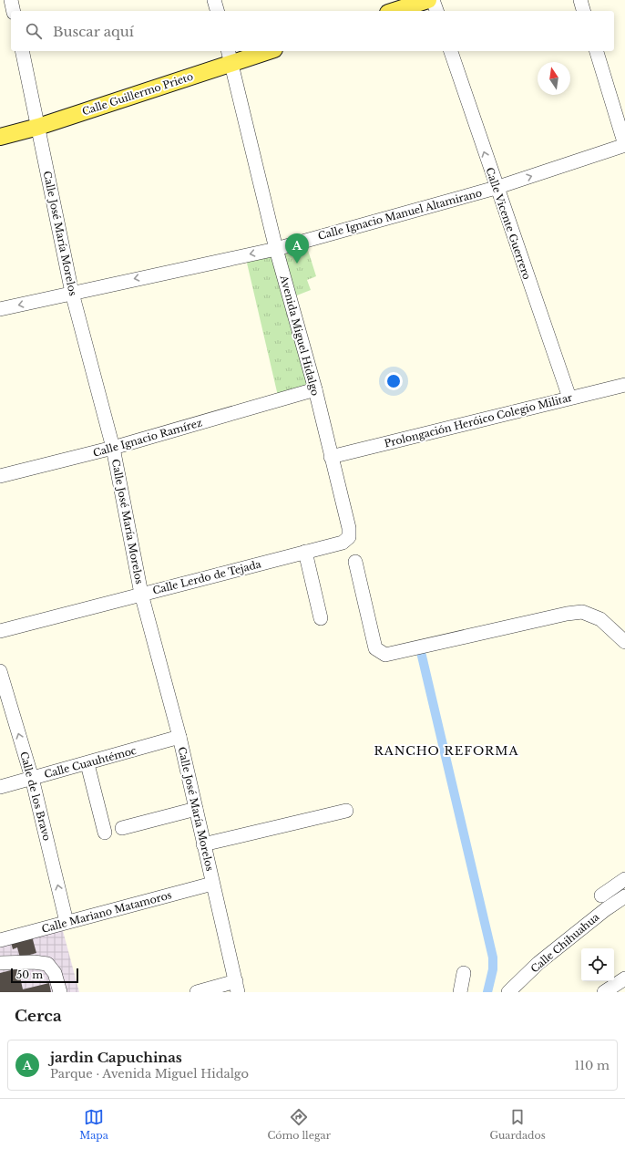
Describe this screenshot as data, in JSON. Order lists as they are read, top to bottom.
{
  "streets": {
    "main road": ["Calle Guillermo Prieto"],
    "street": [
      "Calle Ignacio Manuel Altamirano",
      "Calle Vicente Guerrero",
      "Calle José María Morelos",
      "Avenida Miguel Hidalgo",
      "Prolongación Heróico Colegio Militar",
      "Calle Ignacio Ramírez",
      "Calle Lerdo de Tejada",
      "Calle Cuauhtémoc",
      "Calle de los Bravo",
      "Calle Mariano Matamoros",
      "Calle Chihuahua"
    ]
  },
  "crossings": [
    ["Calle Guillermo Prieto", "Calle José María Morelos"],
    ["Calle Guillermo Prieto", "Avenida Miguel Hidalgo"],
    ["Calle Ignacio Manuel Altamirano", "Calle Vicente Guerrero"],
    ["Calle Ignacio Manuel Altamirano", "Calle José María Morelos"],
    ["Calle Ignacio Manuel Altamirano", "Avenida Miguel Hidalgo"],
    ["Calle Vicente Guerrero", "Prolongación Heróico Colegio Militar"],
    ["Calle José María Morelos", "Calle Ignacio Ramírez"],
    ["Calle José María Morelos", "Calle Lerdo de Tejada"],
    ["Calle José María Morelos", "Calle Cuauhtémoc"],
    ["Calle José María Morelos", "Calle Mariano Matamoros"],
    ["Avenida Miguel Hidalgo", "Prolongación Heróico Colegio Militar"],
    ["Avenida Miguel Hidalgo", "Calle Ignacio Ramírez"],
    ["Avenida Miguel Hidalgo", "Calle Lerdo de Tejada"],
    ["Calle Cuauhtémoc", "Calle de los Bravo"],
    ["Calle de los Bravo", "Calle Mariano Matamoros"]
  ],
  "one_way": ["Calle Vicente Guerrero", "Calle de los Bravo"],
  "districts": ["RANCHO REFORMA"],
  "scale_bar": "50 m",
  "north": "top",
  "page": {
    "search": "Buscar aquí",
    "pins": "A",
    "scale": "50 m",
    "heading": "Cerca",
    "list": [
      {
        "mark": "A",
        "name": "jardin Capuchinas",
        "note": "Parque · Avenida Miguel Hidalgo",
        "value": "110 m"
      }
    ],
    "nav": ["Mapa", "Cómo llegar", "Guardados"]
  }
}
